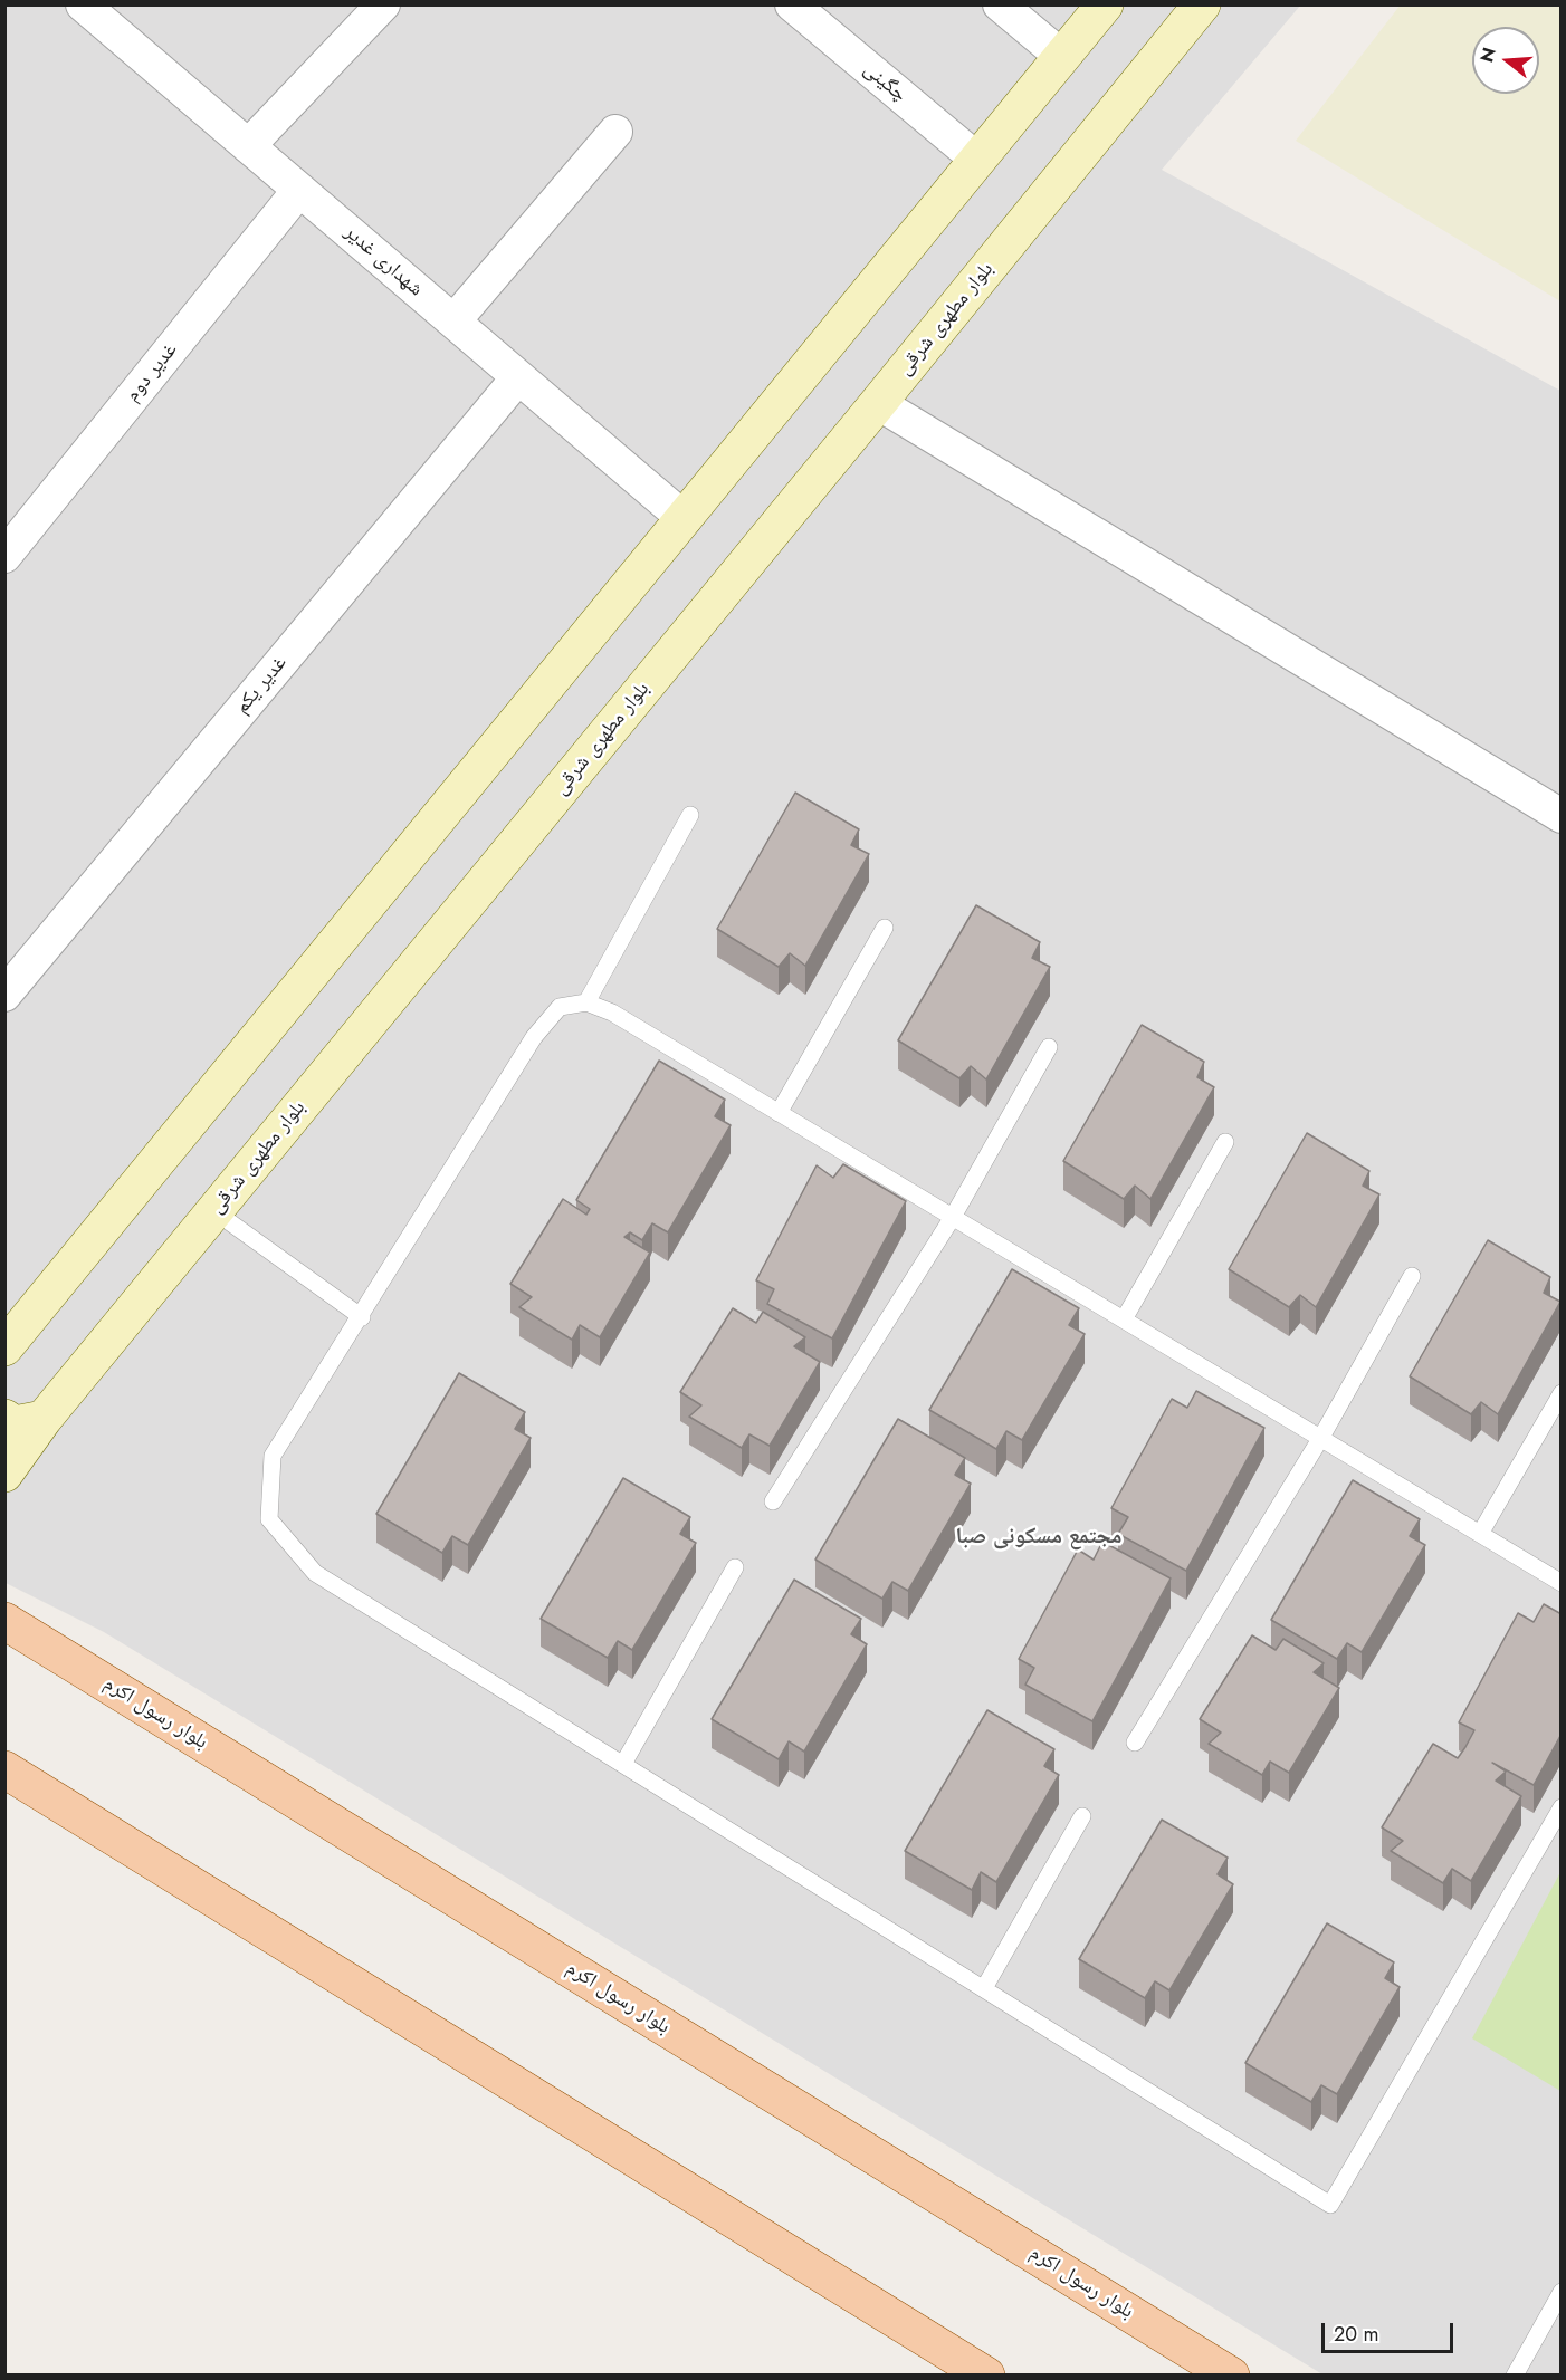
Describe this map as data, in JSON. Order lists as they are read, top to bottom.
{
  "streets": {
    "main road": ["بلوار مطهری شرقی", "بلوار رسول اکرم"],
    "street": [
      "چگینی",
      "شهداری غدیر",
      "غدیر دوم",
      "غدیر یکم"
    ]
  },
  "crossings": [
    ["شهداری غدیر", "غدیر دوم"],
    ["شهداری غدیر", "غدیر یکم"]
  ],
  "districts": ["مجتمع مسکونی صبا"],
  "scale_bar": "20 m",
  "north": "left"
}
